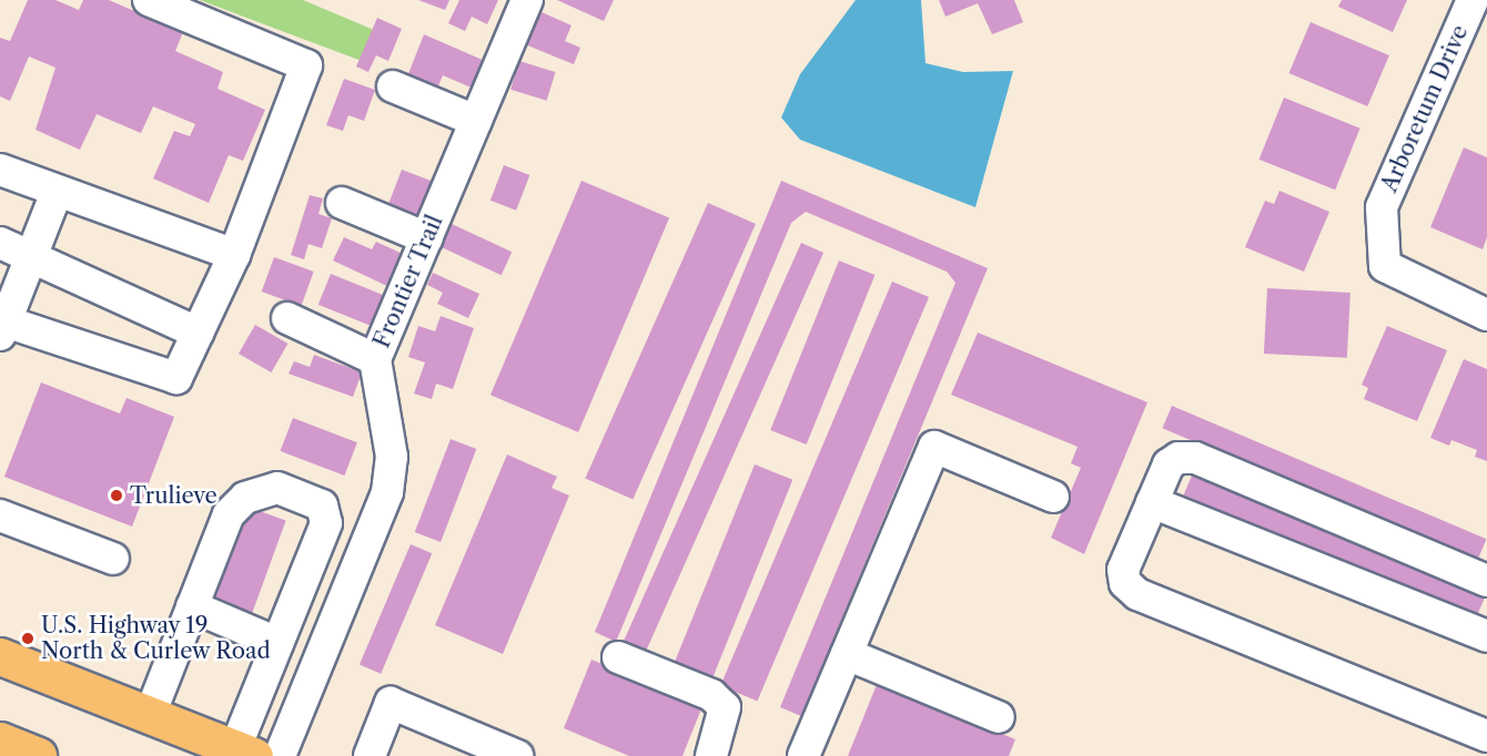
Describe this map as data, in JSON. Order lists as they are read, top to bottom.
{
  "streets": {
    "street": ["Arboretum Drive", "Frontier Trail"]
  },
  "places": ["Trulieve", "U.S. Highway 19 North & Curlew Road"]
}
